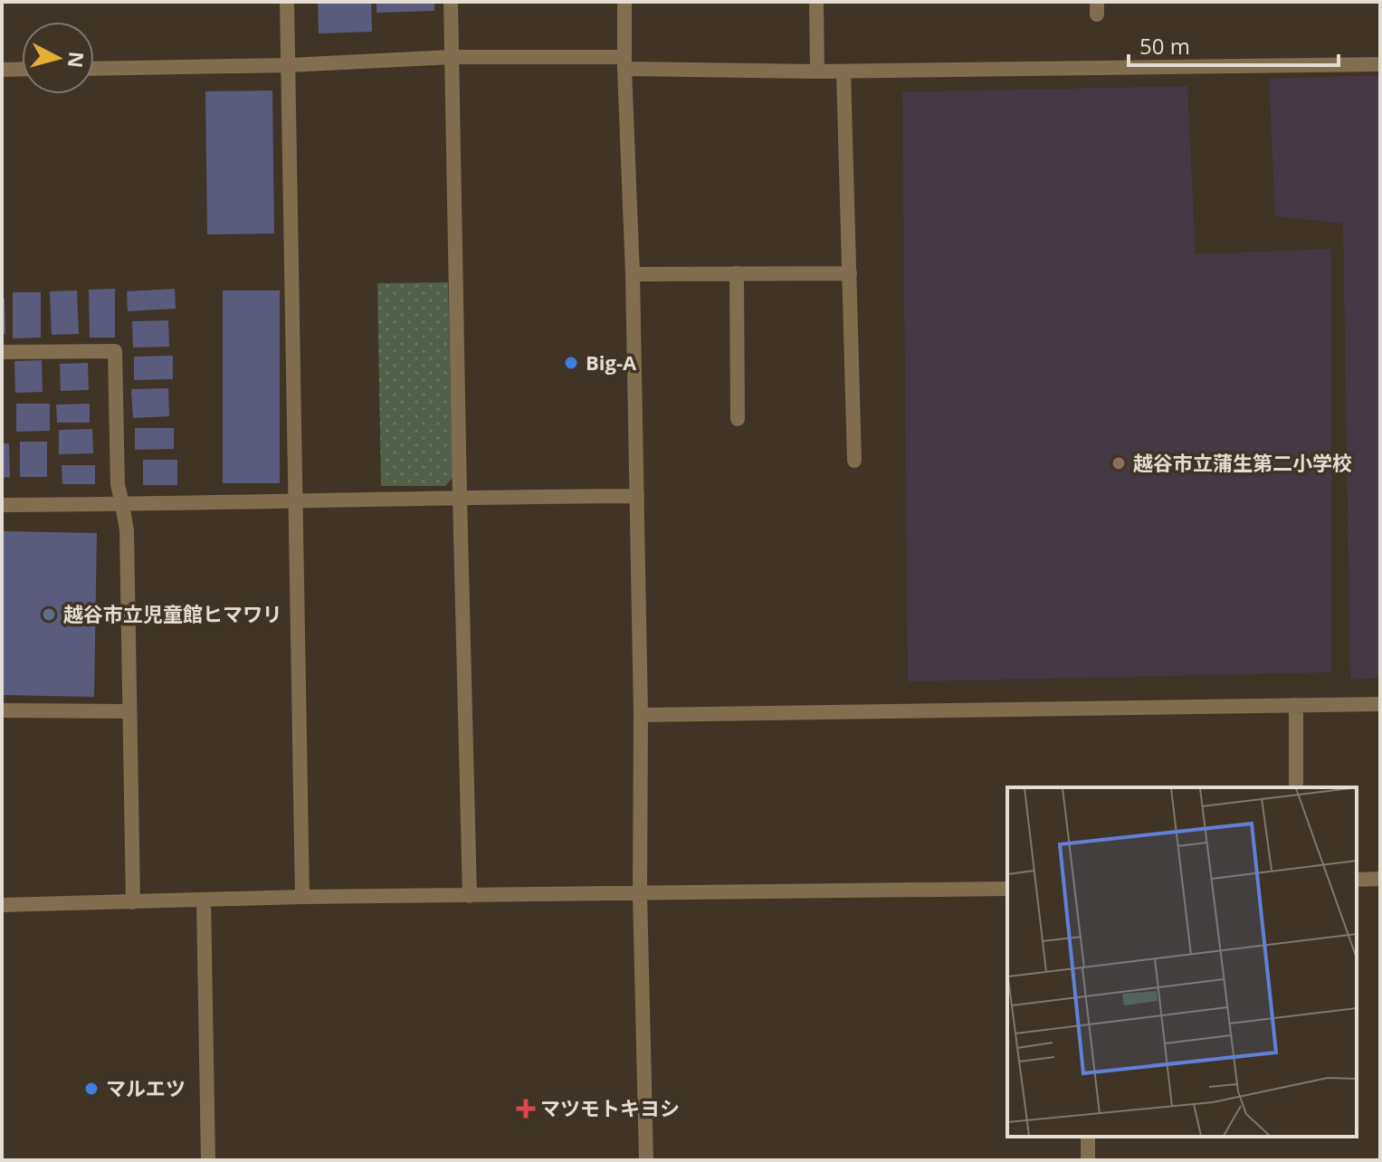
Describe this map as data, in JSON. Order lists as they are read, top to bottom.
{
  "places": {
    "other": [
      "Big-A",
      "越谷市立蒲生第二小学校",
      "越谷市立児童館ヒマワリ",
      "マルエツ"
    ],
    "health": ["マツモトキヨシ"]
  },
  "scale_bar": "50 m",
  "north": "right"
}
